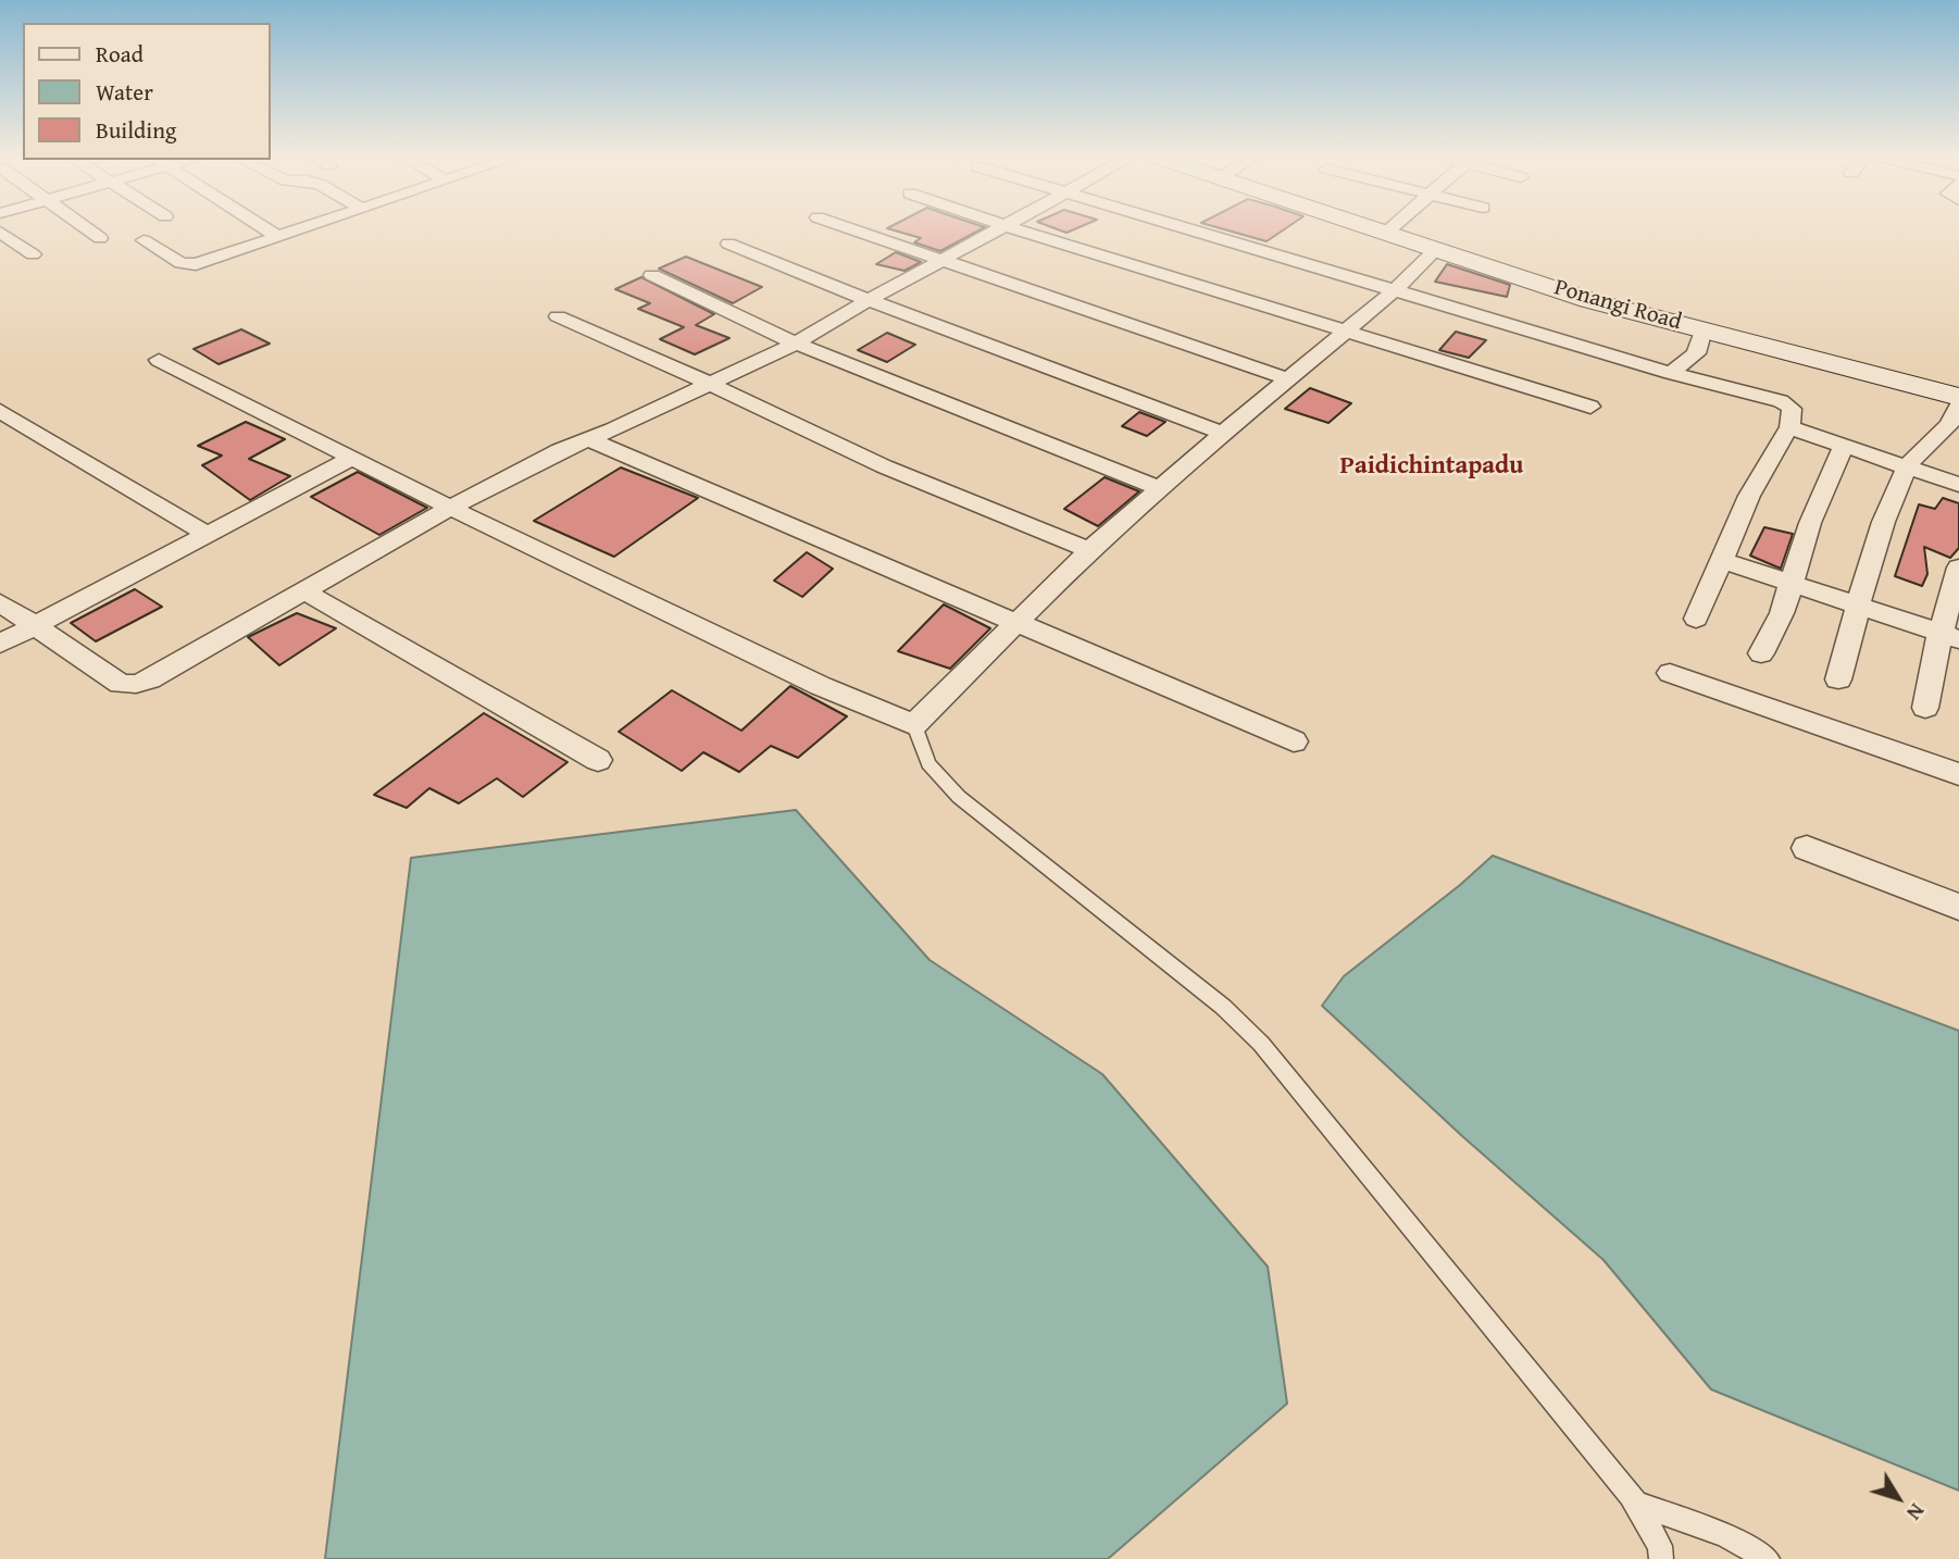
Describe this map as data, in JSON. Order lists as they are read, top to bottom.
{
  "streets": {
    "street": ["Ponangi Road"]
  },
  "districts": ["Paidichintapadu"],
  "legend": ["Road", "Water", "Building"],
  "north": "bottom right"
}
